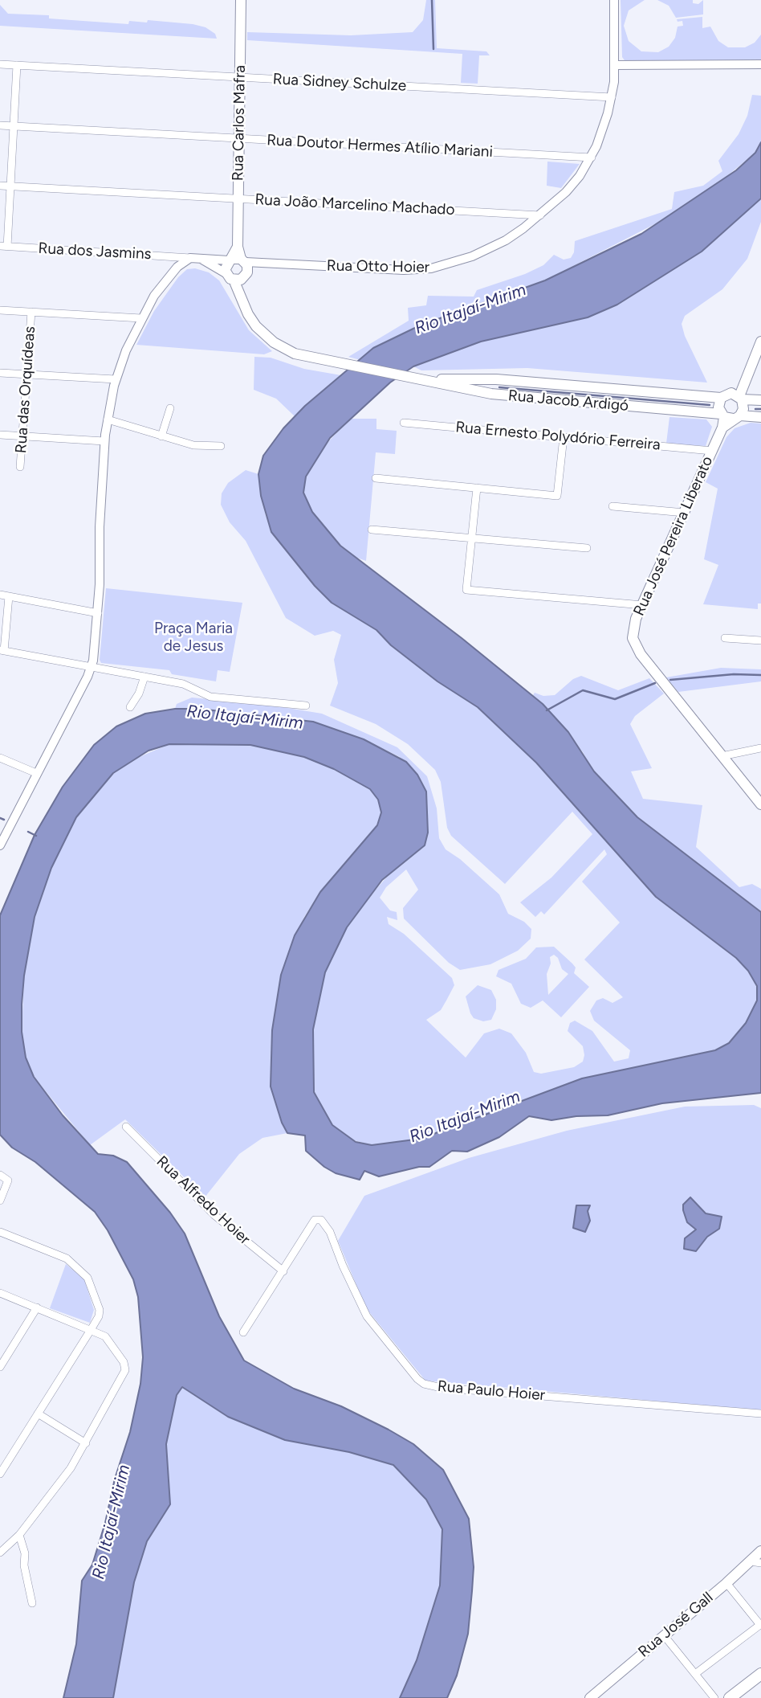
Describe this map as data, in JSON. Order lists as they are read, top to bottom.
{
  "streets": {
    "main road": [
      "Rua Carlos Mafra",
      "Rua Jacob Ardigó",
      "Rua José Pereira Liberato",
      "Rua José Gall"
    ],
    "street": [
      "Rua Sidney Schulze",
      "Rua Doutor Hermes Atílio Mariani",
      "Rua João Marcelino Machado",
      "Rua dos Jasmins",
      "Rua Otto Hoier",
      "Rua das Orquídeas",
      "Rua Ernesto Polydório Ferreira",
      "Rua Alfredo Hoier",
      "Rua Paulo Hoier"
    ]
  },
  "crossings": [
    ["Rua Sidney Schulze", "Rua Carlos Mafra"],
    ["Rua Sidney Schulze", "Rua Otto Hoier"],
    ["Rua Carlos Mafra", "Rua Doutor Hermes Atílio Mariani"],
    ["Rua Carlos Mafra", "Rua João Marcelino Machado"],
    ["Rua Carlos Mafra", "Rua Otto Hoier"],
    ["Rua Carlos Mafra", "Rua Jacob Ardigó"],
    ["Rua Doutor Hermes Atílio Mariani", "Rua Otto Hoier"],
    ["Rua João Marcelino Machado", "Rua Otto Hoier"],
    ["Rua dos Jasmins", "Rua Otto Hoier"],
    ["Rua Otto Hoier", "Rua Jacob Ardigó"],
    ["Rua Jacob Ardigó", "Rua José Pereira Liberato"],
    ["Rua Ernesto Polydório Ferreira", "Rua José Pereira Liberato"],
    ["Rua Alfredo Hoier", "Rua Paulo Hoier"]
  ],
  "water": ["Rio Itajaí-Mirim"],
  "parks": ["Praça Maria de Jesus"]
}
